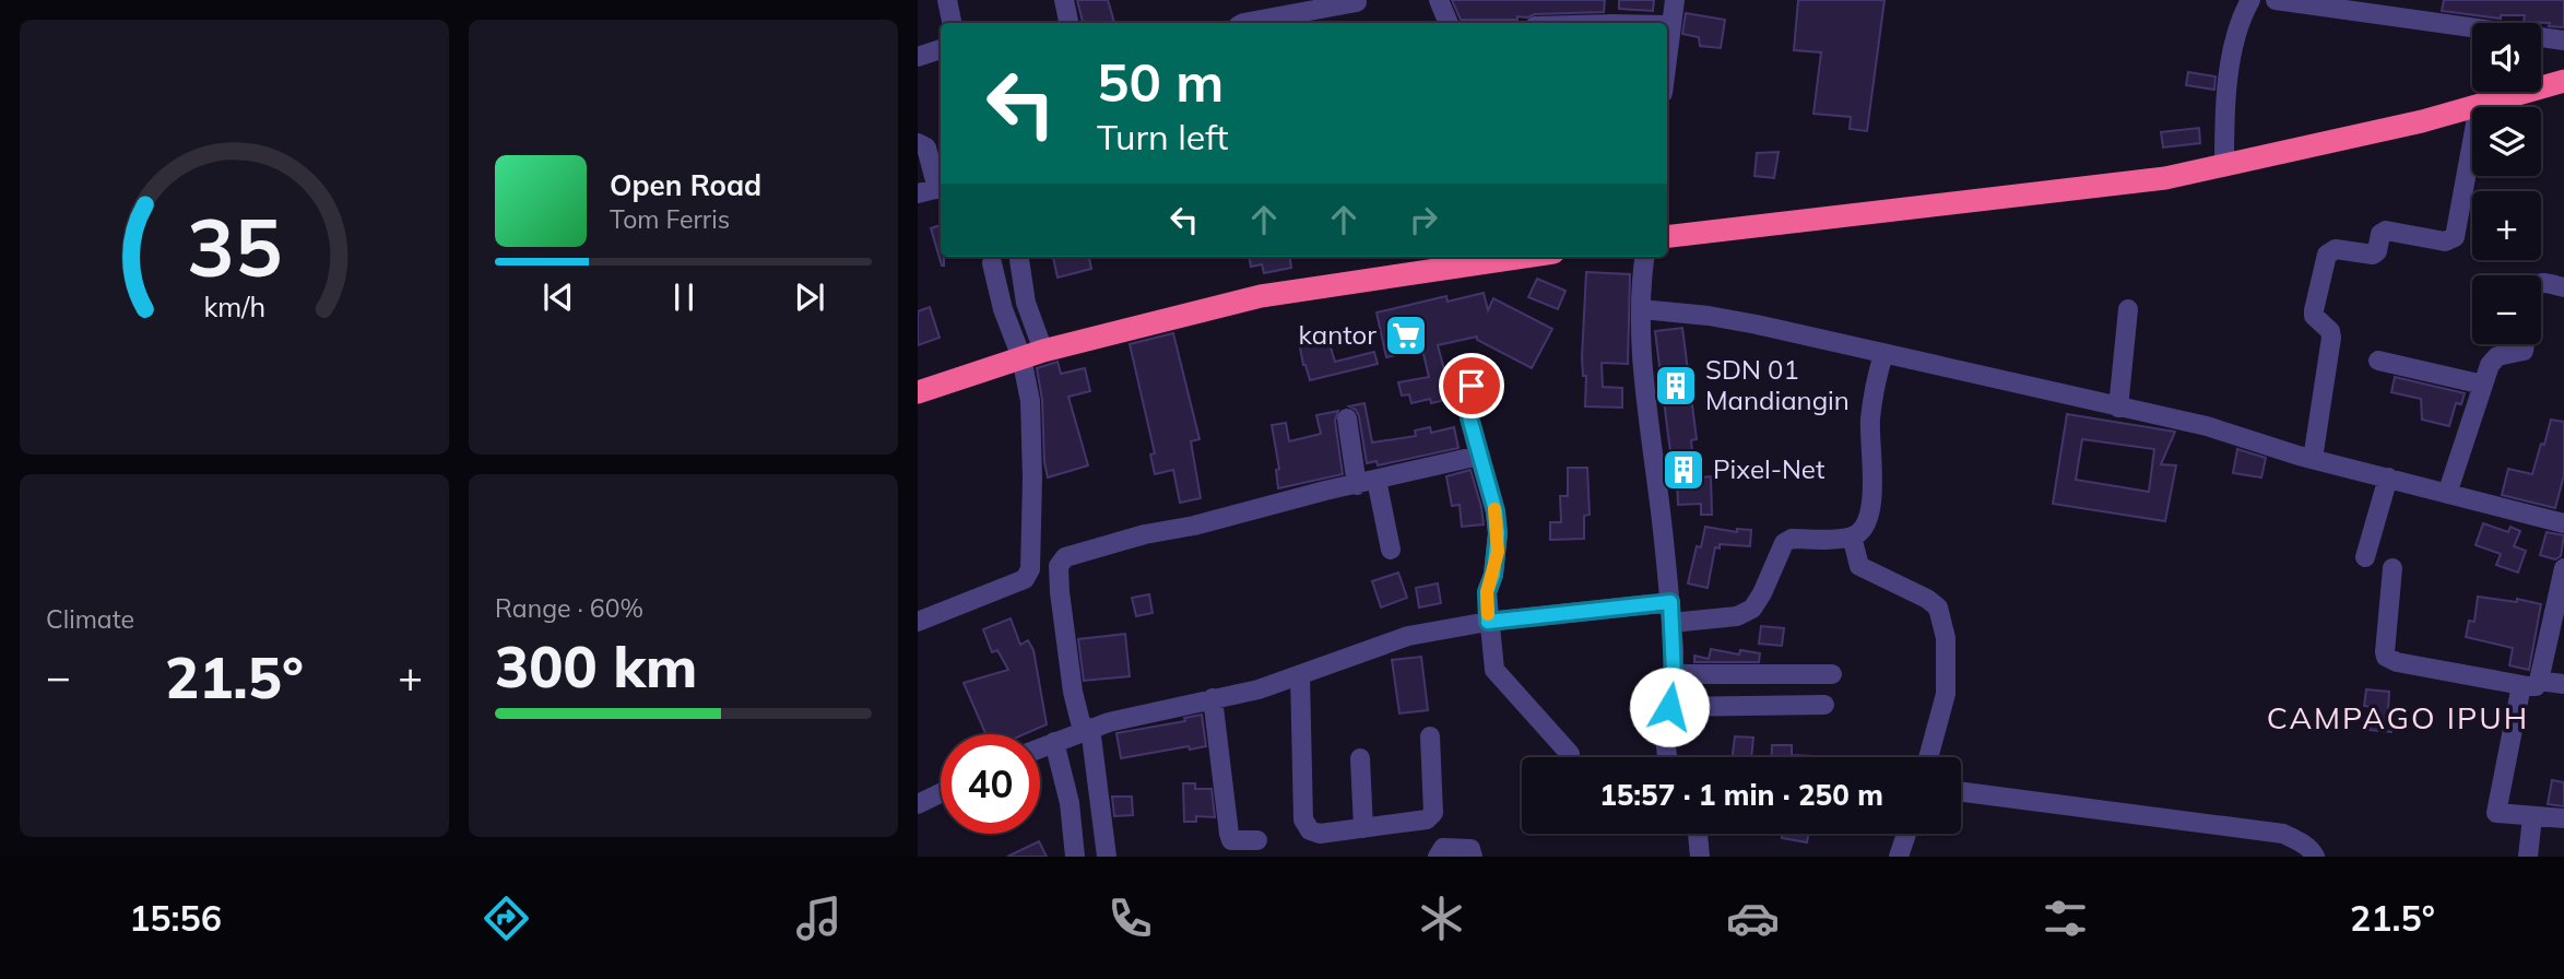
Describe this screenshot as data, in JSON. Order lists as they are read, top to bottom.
{
  "districts": ["CAMPAGO IPUH"],
  "places": {
    "supermarket": ["kantor"],
    "building": ["SDN 01 Mandiangin", "Pixel-Net"]
  },
  "page": {
    "map_buttons": ["+", "−"],
    "turn": ["50 m", "Turn left"],
    "song": ["Open Road", "Tom Ferris"],
    "tile": [
      "Climate",
      ["Range · 60%", "300 km"]
    ],
    "heat": ["−", "21.5°", "+"],
    "limit": "40",
    "trip": "15:57 · 1 min · 250 m",
    "tabs": ["15:56", "21.5°"],
    "gauge": ["35", "km/h"]
  }
}
